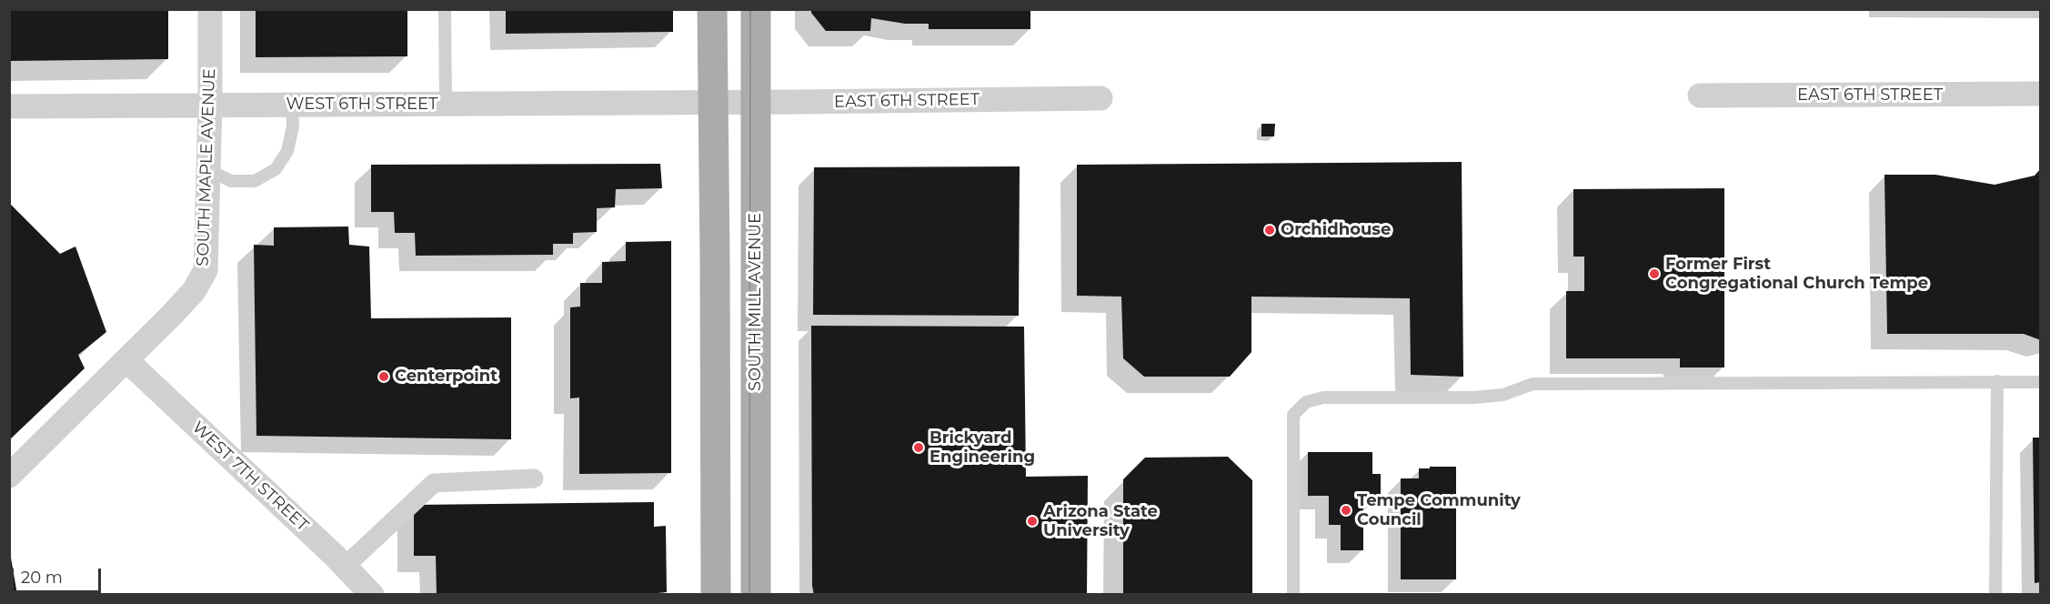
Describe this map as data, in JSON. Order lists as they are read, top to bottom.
{
  "streets": {
    "main road": ["SOUTH MILL AVENUE"],
    "street": [
      "EAST 6TH STREET",
      "WEST 6TH STREET",
      "SOUTH MAPLE AVENUE",
      "WEST 7TH STREET"
    ]
  },
  "crossings": [
    ["EAST 6TH STREET", "WEST 6TH STREET"],
    ["EAST 6TH STREET", "SOUTH MILL AVENUE"],
    ["WEST 6TH STREET", "SOUTH MAPLE AVENUE"],
    ["SOUTH MAPLE AVENUE", "WEST 7TH STREET"]
  ],
  "places": [
    "Orchidhouse",
    "Former First Congregational Church Tempe",
    "Centerpoint",
    "Brickyard Engineering",
    "Tempe Community Council",
    "Arizona State University"
  ],
  "scale_bar": "20 m"
}
